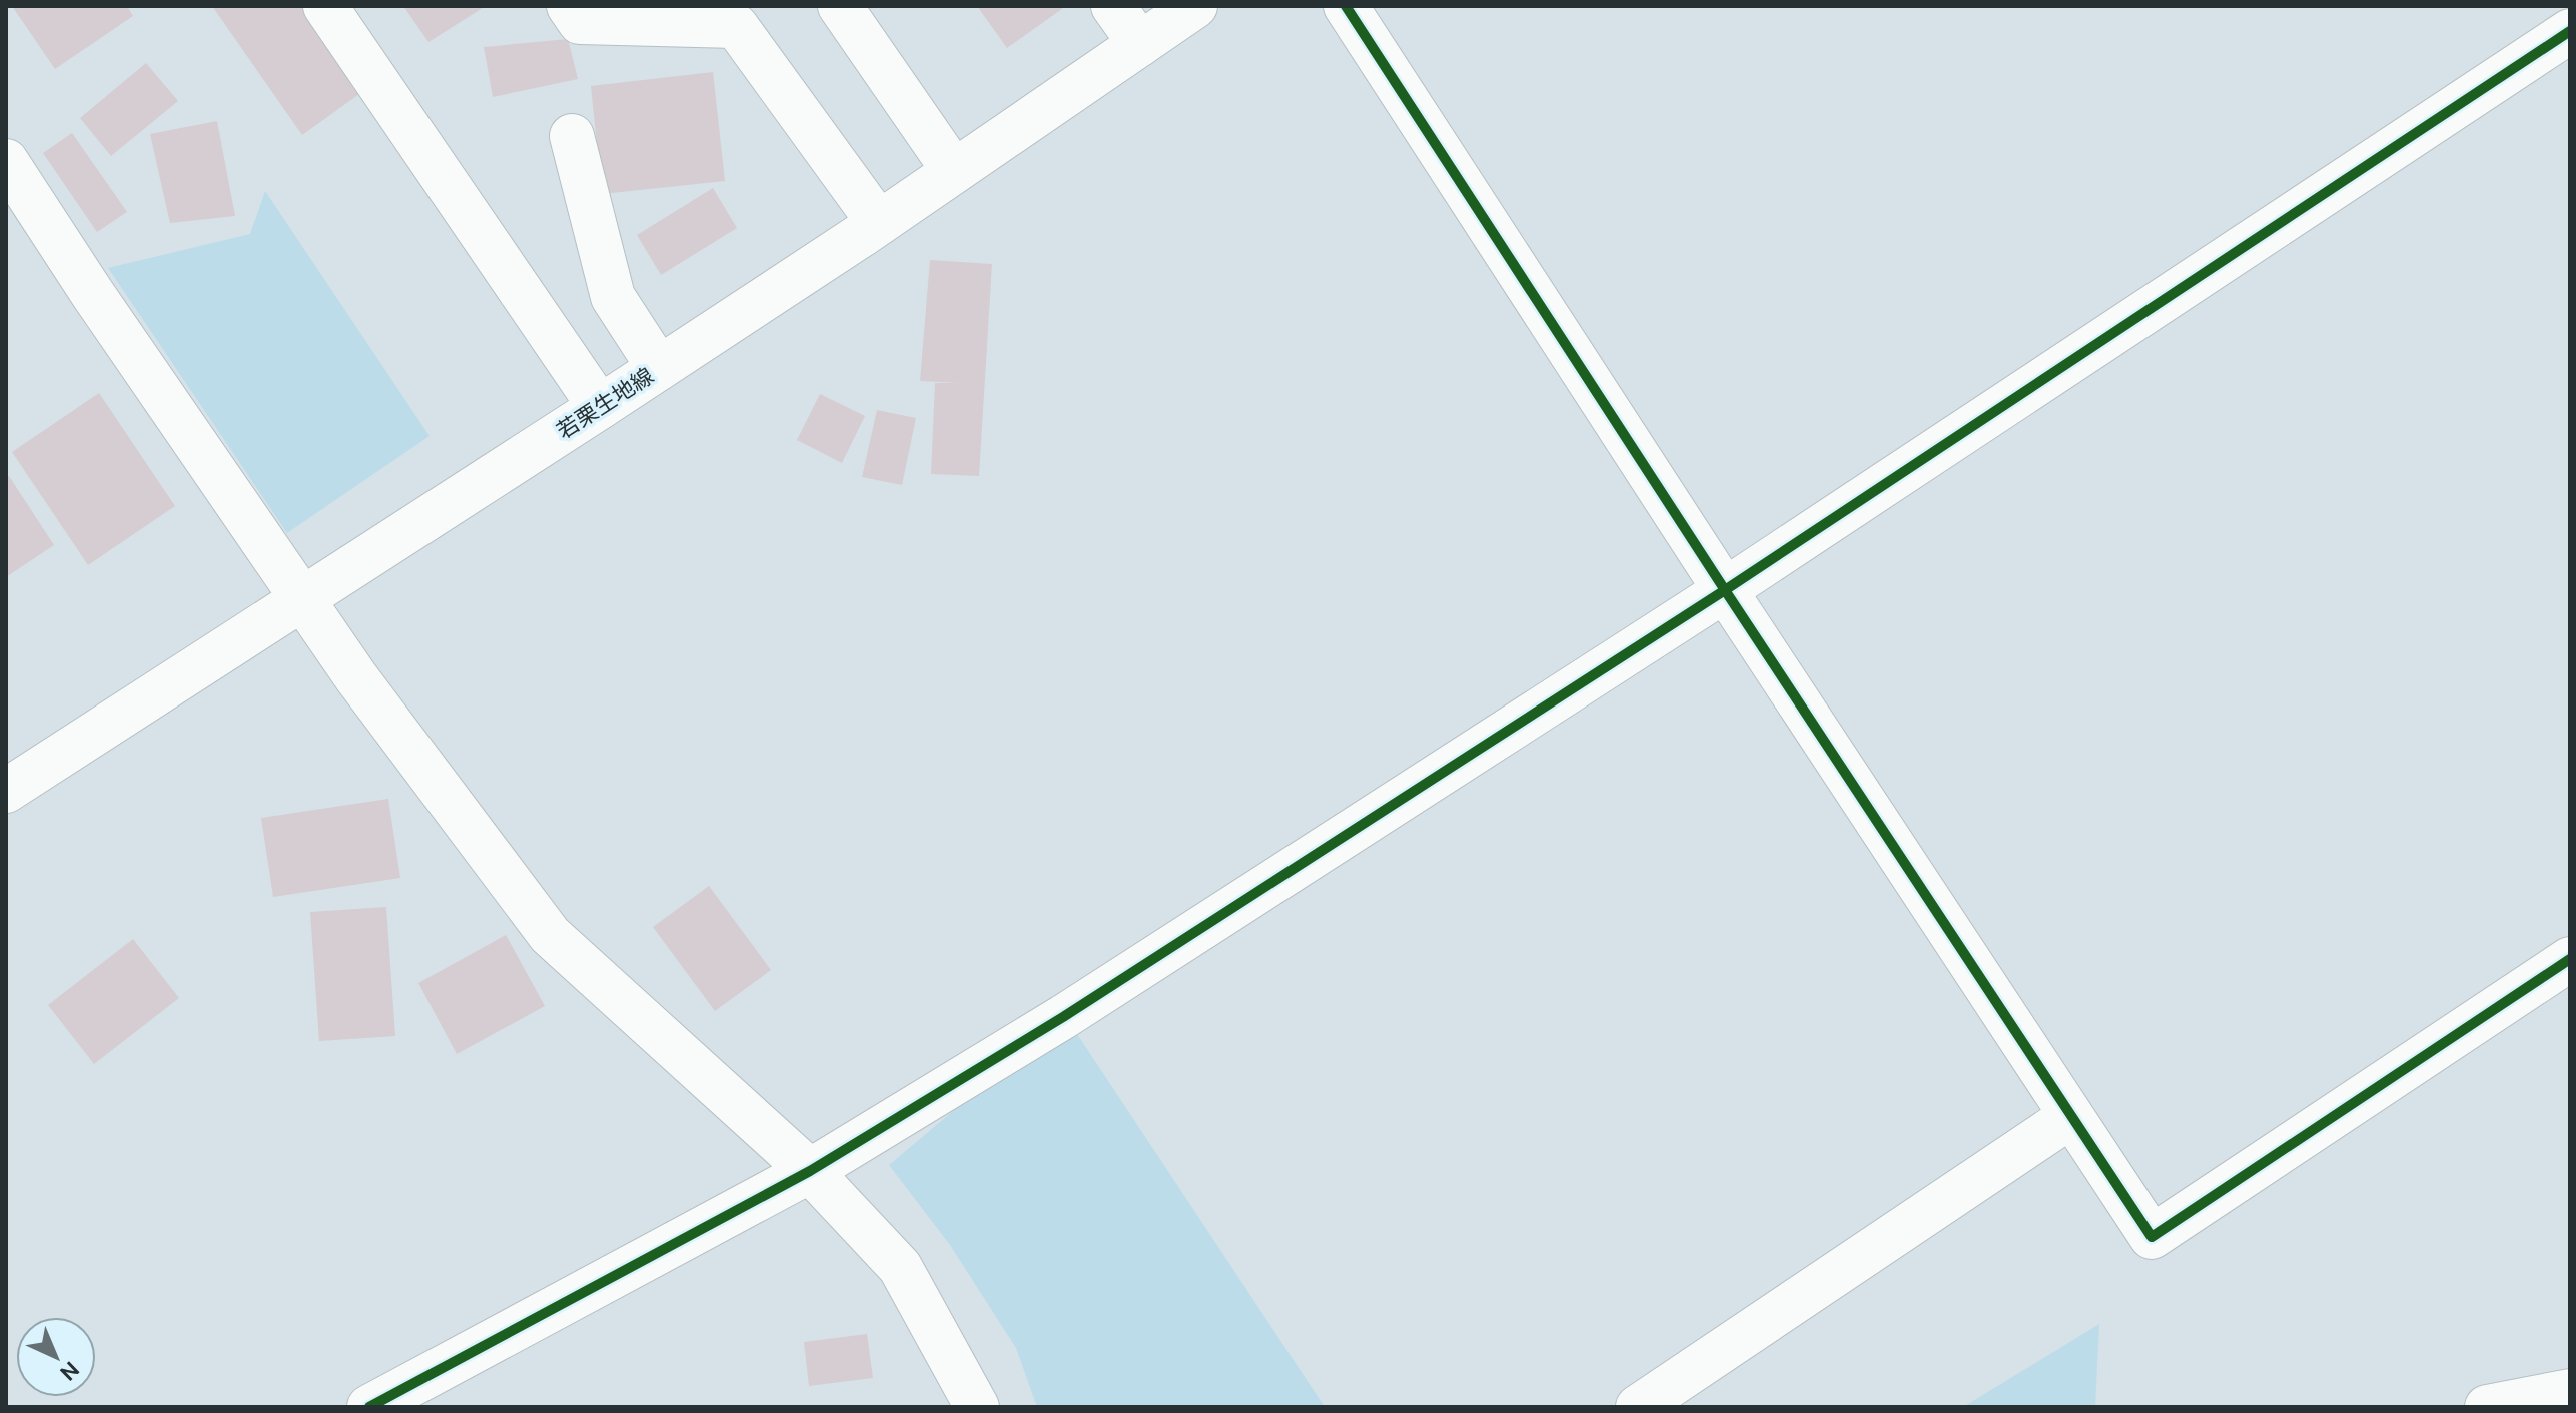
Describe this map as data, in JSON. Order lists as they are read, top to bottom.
{
  "streets": {
    "street": ["若栗生地線"]
  },
  "north": "bottom right"
}
